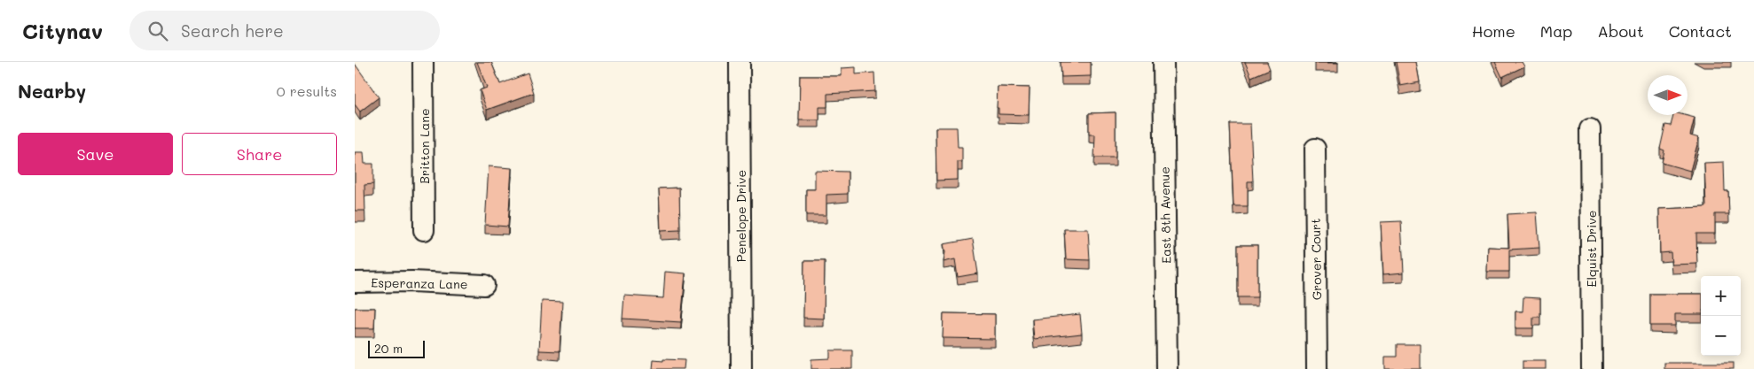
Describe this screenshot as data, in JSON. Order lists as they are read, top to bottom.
{
  "streets": {
    "street": [
      "Britton Lane",
      "East 8th Avenue",
      "Penelope Drive",
      "Elquist Drive",
      "Grover Court",
      "Esperanza Lane"
    ]
  },
  "scale_bar": "20 m",
  "north": "right",
  "page": {
    "header": "Citynav",
    "search": "Search here",
    "nav": [
      "Home",
      "Map",
      "About",
      "Contact"
    ],
    "heading": ["Nearby", "0 results"],
    "buttons": ["Save", "Share"],
    "map_buttons": ["+", "−"],
    "scale": "20 m"
  }
}
